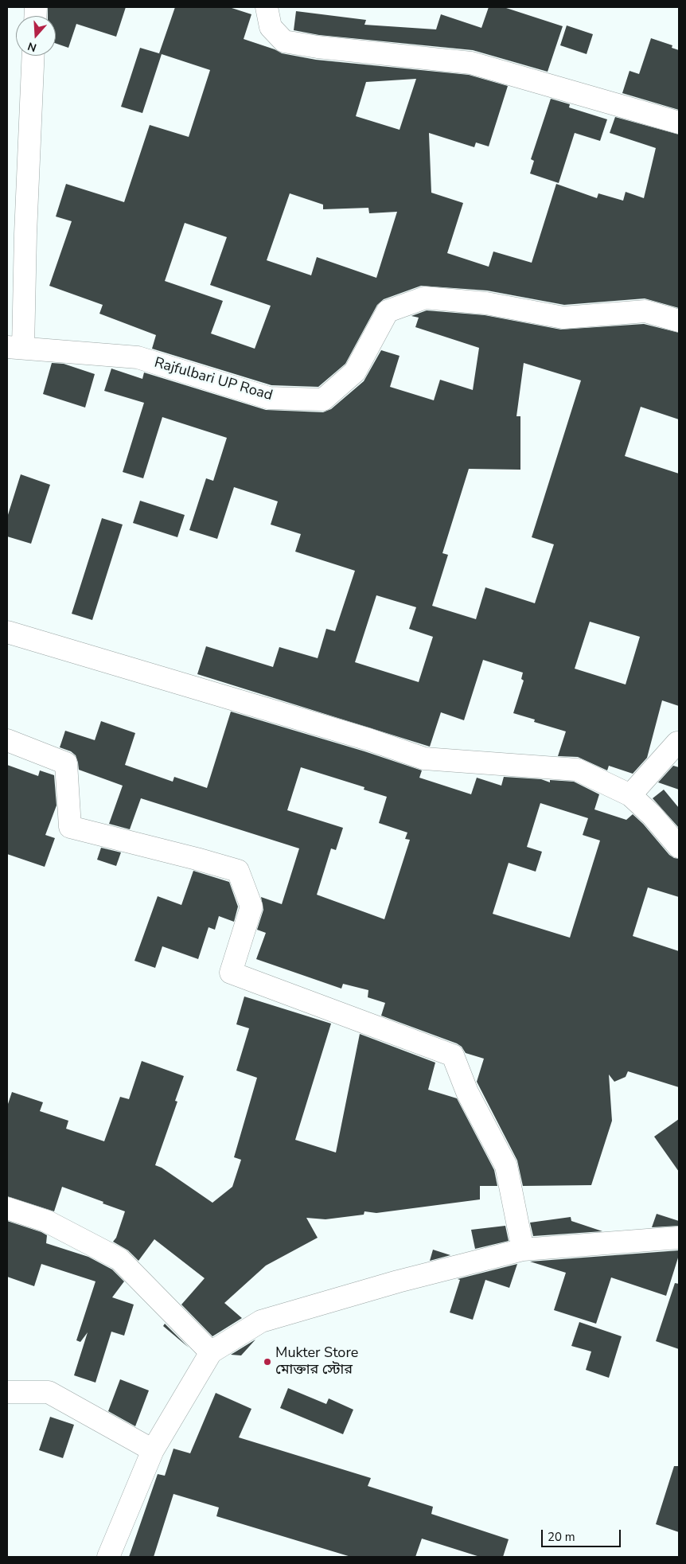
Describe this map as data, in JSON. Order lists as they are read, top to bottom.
{
  "streets": {
    "street": ["Rajfulbari UP Road"]
  },
  "places": ["Mukter Store মোক্তার স্টোর"],
  "scale_bar": "20 m",
  "north": "bottom"
}
